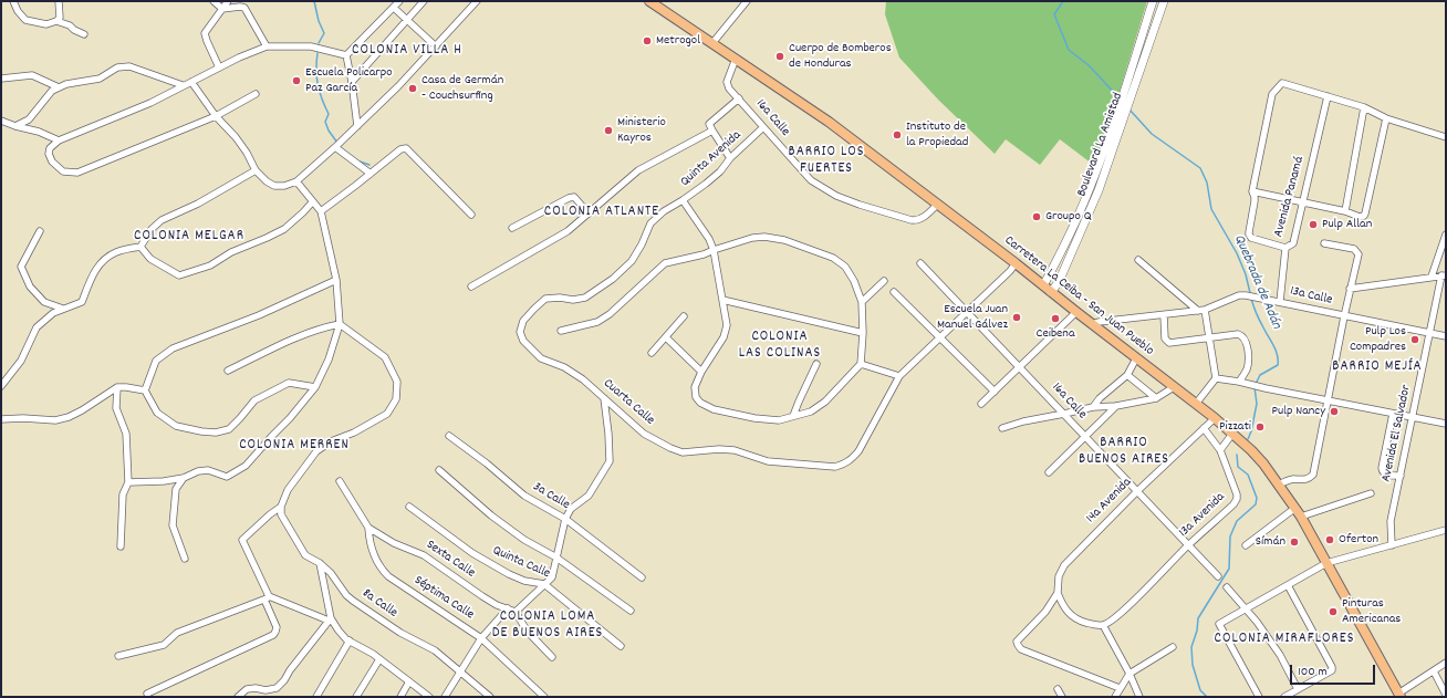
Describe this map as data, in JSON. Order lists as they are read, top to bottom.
{
  "streets": {
    "main road": ["Carretera La Ceiba - San Juan Pueblo"],
    "street": [
      "16a Calle",
      "Boulevard La Amistad",
      "Quinta Avenida",
      "Avenida Panamá",
      "13a Calle",
      "Cuarta Calle",
      "Avenida El Salvador",
      "3a Calle",
      "14a Avenida",
      "13a Avenida",
      "Sexta Calle",
      "Quinta Calle",
      "Séptima Calle",
      "8a Calle"
    ]
  },
  "crossings": [
    ["16a Calle", "Quinta Avenida"],
    ["16a Calle", "Carretera La Ceiba - San Juan Pueblo"],
    ["16a Calle", "14a Avenida"],
    ["16a Calle", "13a Avenida"],
    ["Boulevard La Amistad", "Carretera La Ceiba - San Juan Pueblo"],
    ["Quinta Avenida", "Cuarta Calle"],
    ["Avenida Panamá", "13a Calle"],
    ["Carretera La Ceiba - San Juan Pueblo", "13a Calle"],
    ["Carretera La Ceiba - San Juan Pueblo", "14a Avenida"],
    ["13a Calle", "Avenida El Salvador"],
    ["14a Avenida", "13a Avenida"],
    ["Sexta Calle", "Séptima Calle"]
  ],
  "districts": [
    "COLONIA VILLA H",
    "BARRIO LOS FUERTES",
    "COLONIA ATLANTE",
    "COLONIA MELGAR",
    "COLONIA LAS COLINAS",
    "BARRIO MEJÍA",
    "BARRIO BUENOS AIRES",
    "COLONIA MERREN",
    "COLONIA LOMA DE BUENOS AIRES",
    "COLONIA MIRAFLORES"
  ],
  "water": ["Quebrada de Adán"],
  "places": [
    "Metrogol",
    "Cuerpo de Bomberos de Honduras",
    "Escuela Policarpo Paz García",
    "Casa de Germán - Couchsurfing",
    "Ministerio Kayros",
    "Instituto de la Propiedad",
    "Groupo Q",
    "Pulp Allan",
    "Escuela Juan Manuel Gálvez",
    "Ceibena",
    "Pulp Los Compadres",
    "Pulp Nancy",
    "Pizzati",
    "Oferton",
    "Símán",
    "Pinturas Americanas"
  ],
  "scale_bar": "100 m"
}
